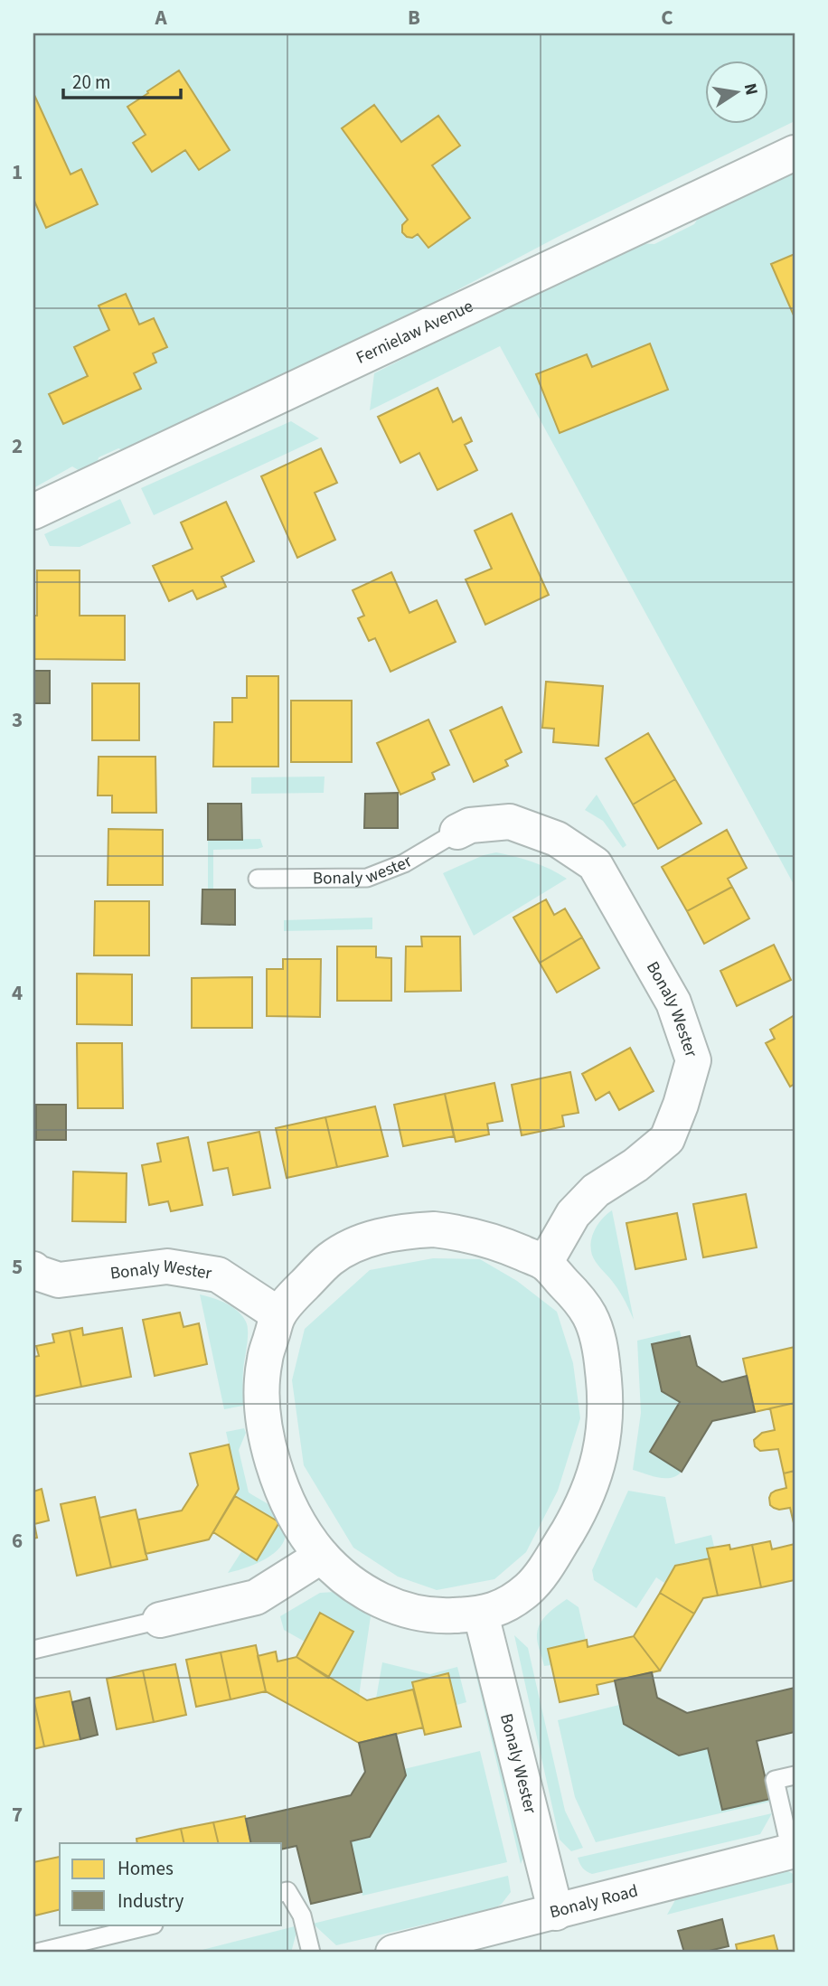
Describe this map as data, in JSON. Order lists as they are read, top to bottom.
{
  "streets": {
    "street": ["Fernielaw Avenue", "Bonaly Wester", "Bonaly Road"],
    "lane": ["Bonaly wester"]
  },
  "crossings": [
    ["Bonaly wester", "Bonaly Wester"],
    ["Bonaly Wester", "Bonaly Road"]
  ],
  "legend": ["Homes", "Industry"],
  "scale_bar": "20 m",
  "north": "right",
  "grid": {
    "columns": ["A", "B", "C"],
    "rows": [
      "1",
      "2",
      "3",
      "4",
      "5",
      "6",
      "7"
    ]
  }
}
